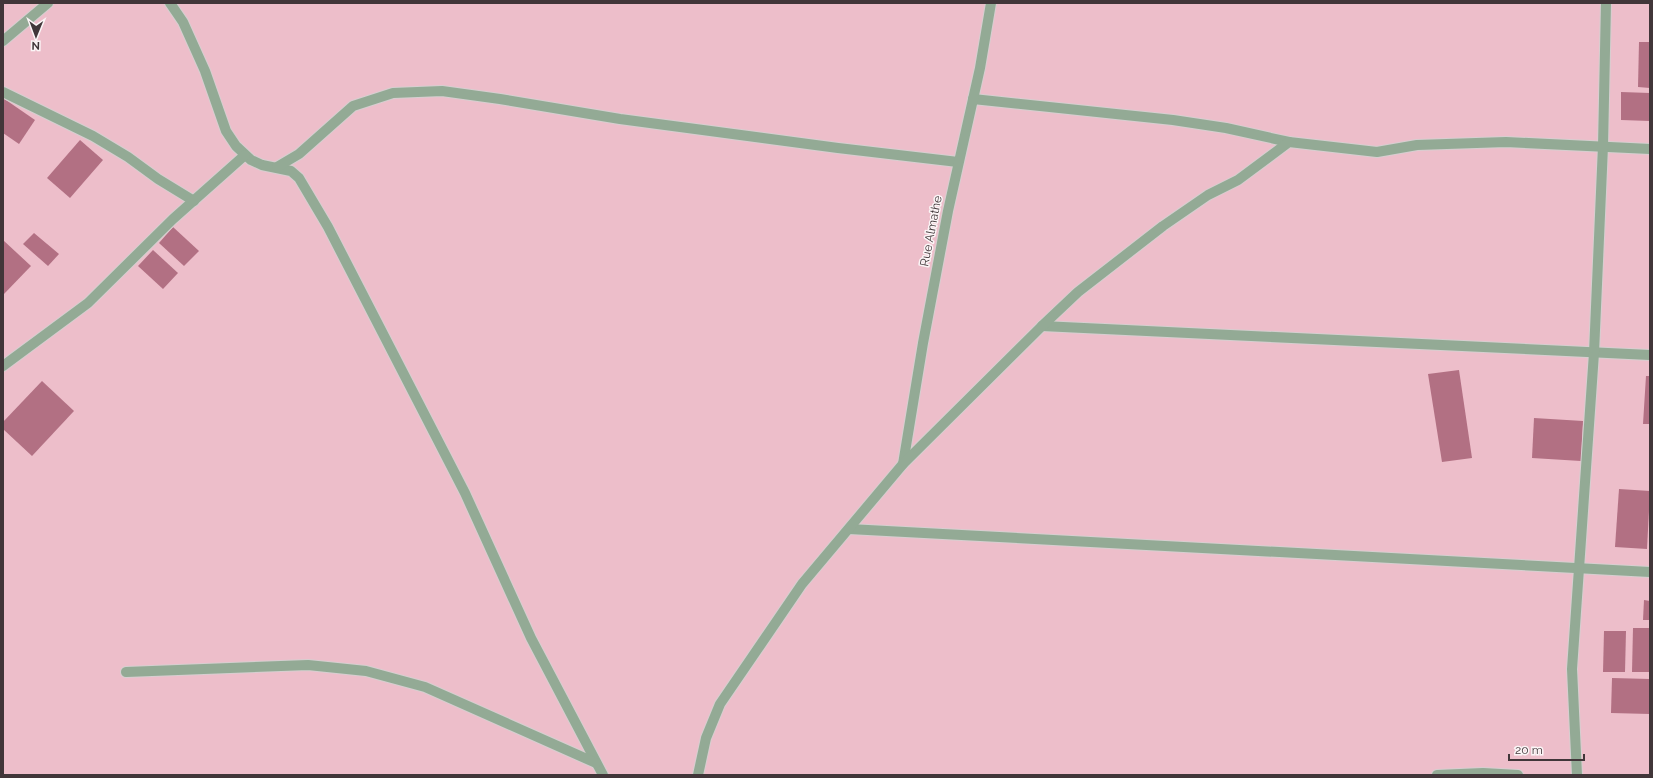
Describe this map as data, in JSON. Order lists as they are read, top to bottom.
{
  "streets": {
    "street": ["Rue Almathe"]
  },
  "scale_bar": "20 m",
  "north": "bottom"
}
